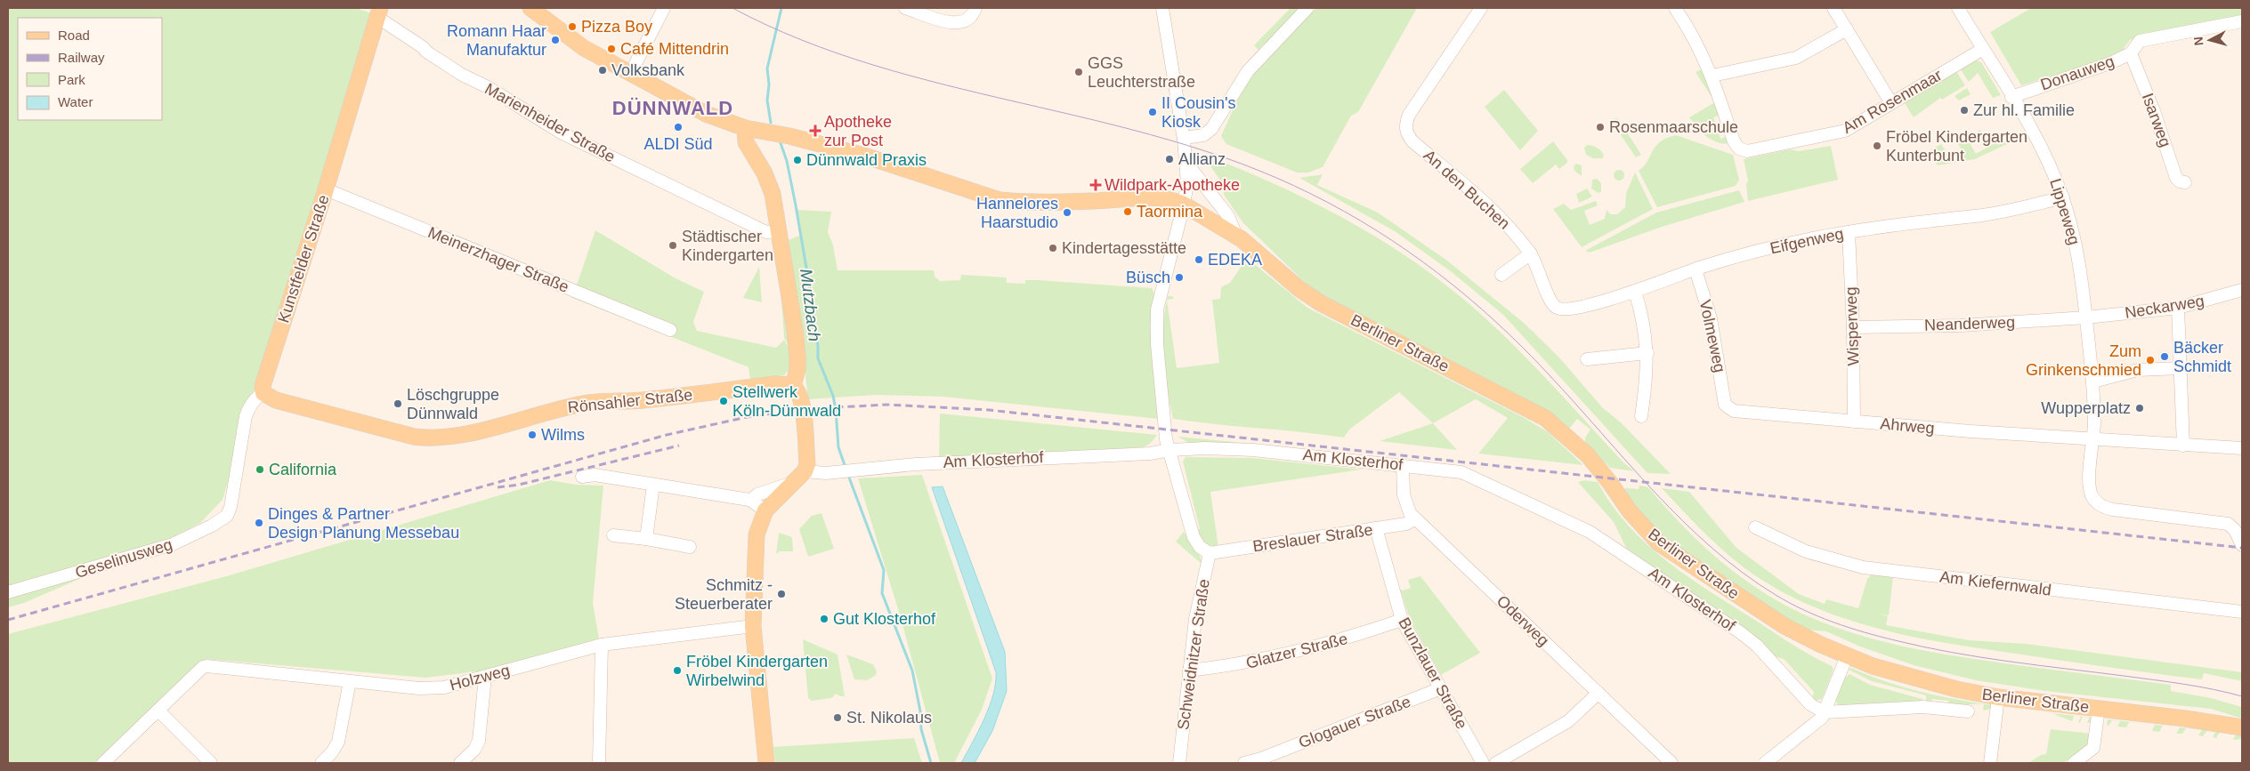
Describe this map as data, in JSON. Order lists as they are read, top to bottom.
{
  "streets": {
    "main road": ["Kunstfelder Straße", "Berliner Straße", "Rönsahler Straße"],
    "street": [
      "Donauweg",
      "Am Rosenmaar",
      "Isarweg",
      "Marienheider Straße",
      "An den Buchen",
      "Lippeweg",
      "Eifgenweg",
      "Meinerzhager Straße",
      "Neckarweg",
      "Neanderweg",
      "Wisperweg",
      "Volmeweg",
      "Ahrweg",
      "Am Klosterhof",
      "Breslauer Straße",
      "Geselinusweg",
      "Am Kiefernwald",
      "Oderweg",
      "Glatzer Straße",
      "Schweidnitzer Straße",
      "Bunzlauer Straße",
      "Holzweg",
      "Glogauer Straße"
    ]
  },
  "crossings": [
    ["Donauweg", "Isarweg"],
    ["Donauweg", "Lippeweg"],
    ["Am Rosenmaar", "Lippeweg"],
    ["Marienheider Straße", "Kunstfelder Straße"],
    ["An den Buchen", "Eifgenweg"],
    ["Lippeweg", "Eifgenweg"],
    ["Lippeweg", "Neckarweg"],
    ["Lippeweg", "Neanderweg"],
    ["Lippeweg", "Ahrweg"],
    ["Eifgenweg", "Wisperweg"],
    ["Eifgenweg", "Volmeweg"],
    ["Kunstfelder Straße", "Meinerzhager Straße"],
    ["Kunstfelder Straße", "Rönsahler Straße"],
    ["Kunstfelder Straße", "Geselinusweg"],
    ["Neckarweg", "Neanderweg"],
    ["Neanderweg", "Wisperweg"],
    ["Wisperweg", "Ahrweg"],
    ["Volmeweg", "Ahrweg"],
    ["Am Klosterhof", "Oderweg"],
    ["Breslauer Straße", "Oderweg"],
    ["Breslauer Straße", "Schweidnitzer Straße"],
    ["Breslauer Straße", "Bunzlauer Straße"],
    ["Glatzer Straße", "Schweidnitzer Straße"],
    ["Glatzer Straße", "Bunzlauer Straße"],
    ["Bunzlauer Straße", "Glogauer Straße"]
  ],
  "districts": ["DÜNNWALD"],
  "water": ["Mutzbach"],
  "places": {
    "other": [
      "Pizza Boy",
      "Romann Haar Manufaktur",
      "Café Mittendrin",
      "Volksbank",
      "GGS Leuchterstraße",
      "Zur hl. Familie",
      "II Cousin's Kiosk",
      "ALDI Süd",
      "Rosenmaarschule",
      "Fröbel Kindergarten Kunterbunt",
      "Allianz",
      "Dünnwald Praxis",
      "Taormina",
      "Hannelores Haarstudio",
      "Städtischer Kindergarten",
      "Kindertagesstätte",
      "EDEKA",
      "Büsch",
      "Bäcker Schmidt",
      "Zum Grinkenschmied",
      "Stellwerk Köln-Dünnwald",
      "Löschgruppe Dünnwald",
      "Wupperplatz",
      "Wilms",
      "California",
      "Dinges & Partner Design Planung Messebau",
      "Schmitz - Steuerberater",
      "Gut Klosterhof",
      "Fröbel Kindergarten Wirbelwind",
      "St. Nikolaus"
    ],
    "health": ["Apotheke zur Post", "Wildpark-Apotheke"]
  },
  "legend": [
    "Road",
    "Railway",
    "Park",
    "Water"
  ],
  "north": "left"
}
